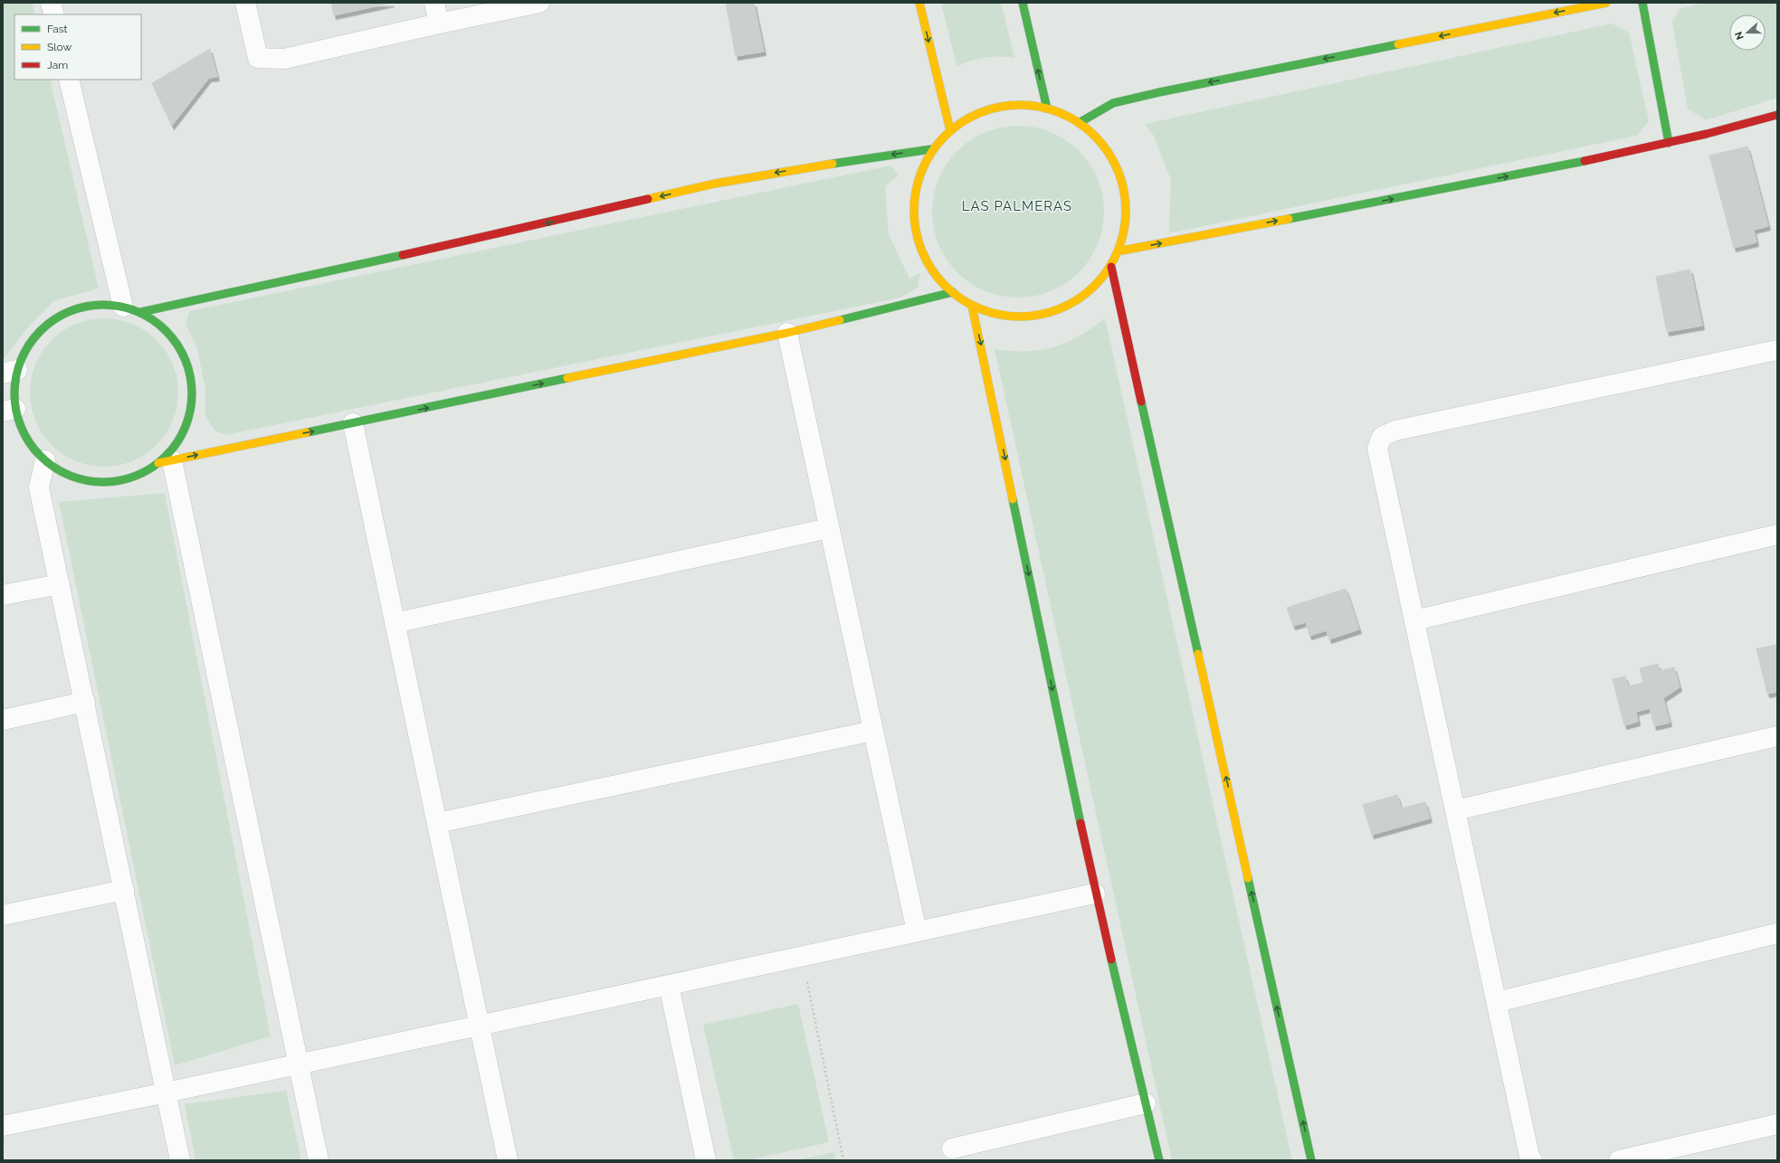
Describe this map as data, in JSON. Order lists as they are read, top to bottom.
{
  "districts": ["LAS PALMERAS"],
  "legend": ["Fast", "Slow", "Jam"],
  "north": "left"
}
